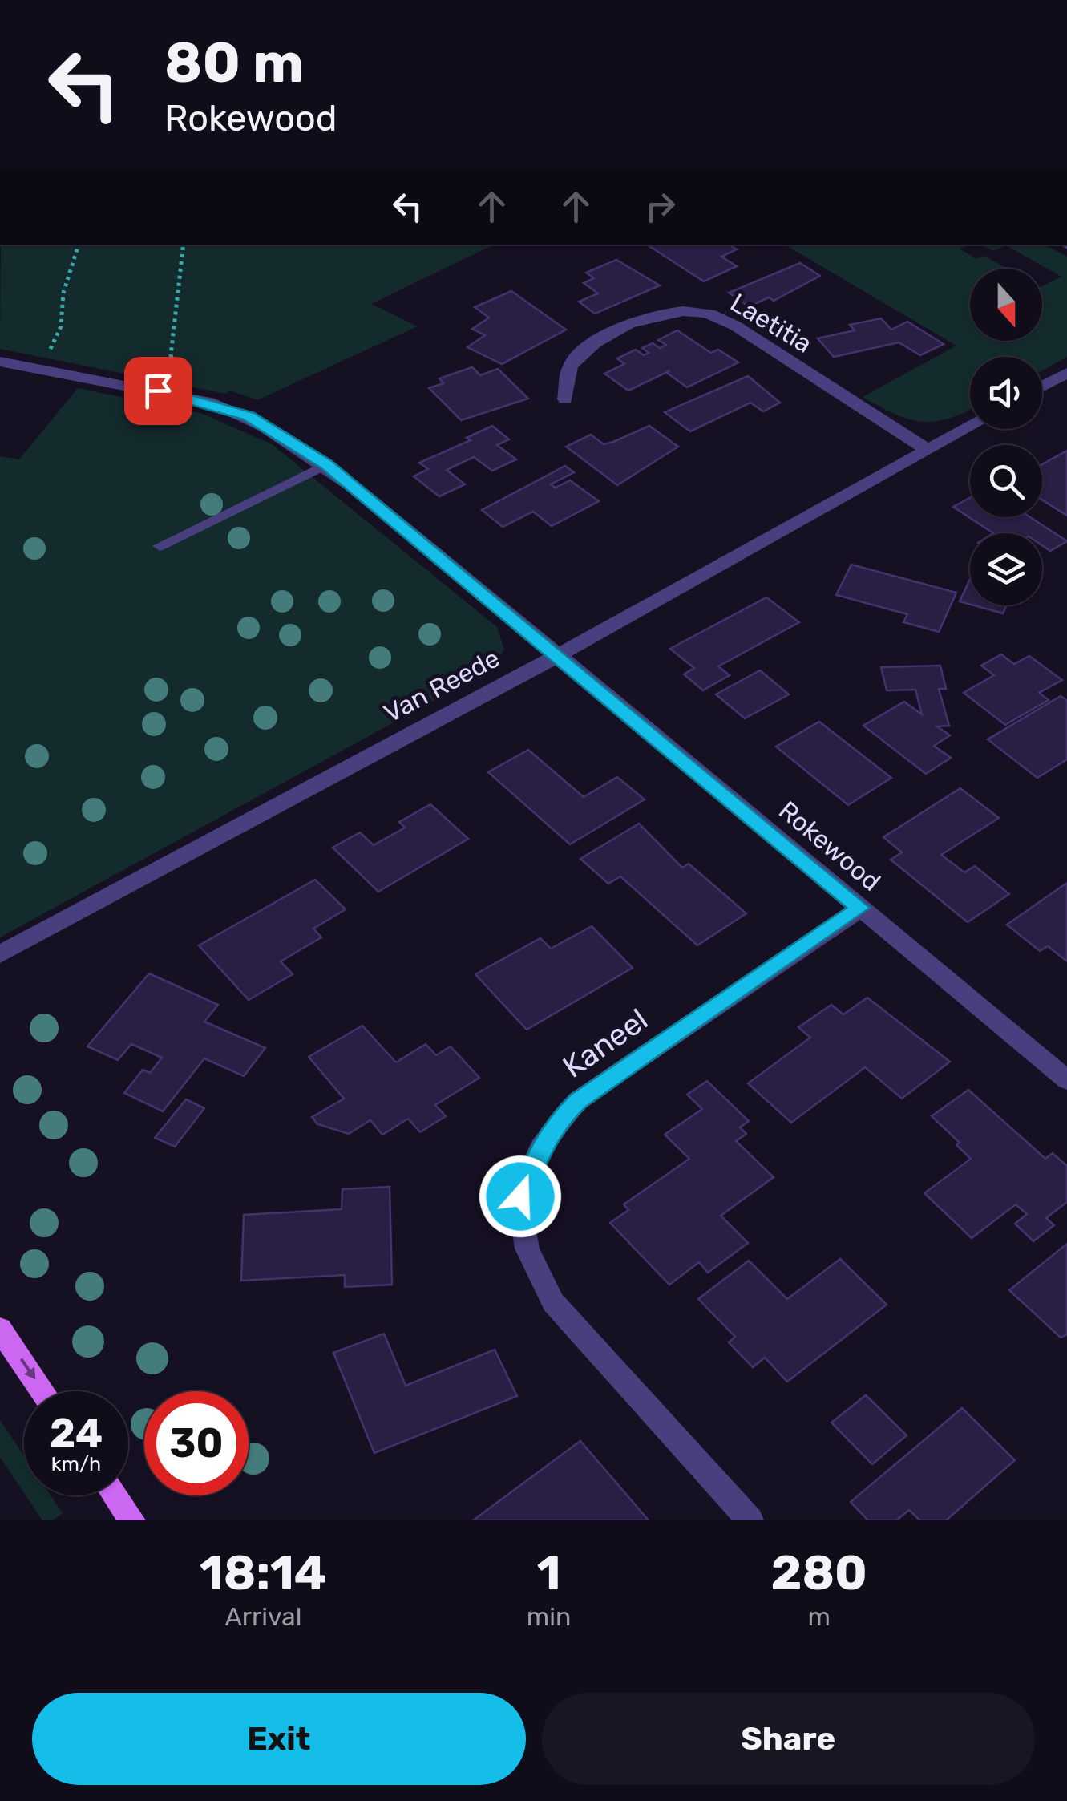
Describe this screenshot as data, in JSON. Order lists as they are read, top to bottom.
{
  "streets": {
    "street": [
      "Laetitia",
      "Van Reede",
      "Rokewood",
      "Kaneel"
    ]
  },
  "crossings": [
    ["Laetitia", "Van Reede"],
    ["Van Reede", "Rokewood"],
    ["Rokewood", "Kaneel"]
  ],
  "north": "bottom",
  "page": {
    "turn": ["80 m", "Rokewood"],
    "speed": "24 km/h",
    "limit": "30",
    "eta": [
      "18:14",
      "Arrival",
      "1",
      "min",
      "280",
      "m"
    ],
    "buttons": ["Exit", "Share"]
  }
}
